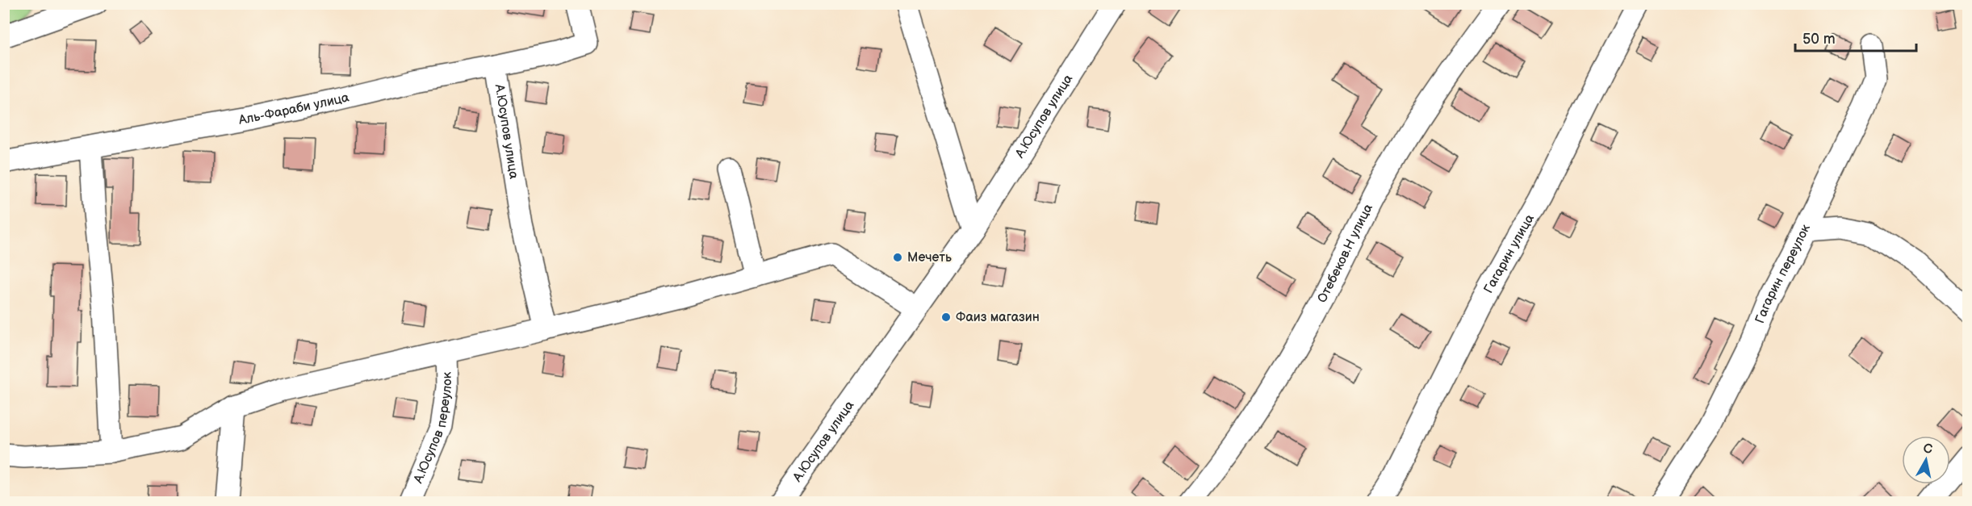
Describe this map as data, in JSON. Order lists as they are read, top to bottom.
{
  "streets": {
    "street": [
      "Аль-Фараби улица",
      "А.Юсупов улица",
      "Отебеков.Н улица",
      "Гагарин улица",
      "Гагарин переулок",
      "А.Юсупов переулок"
    ]
  },
  "crossings": [
    ["Аль-Фараби улица", "А.Юсупов улица"]
  ],
  "places": ["Мечеть", "Фаиз магазин"],
  "scale_bar": "50 m",
  "north": "top"
}
